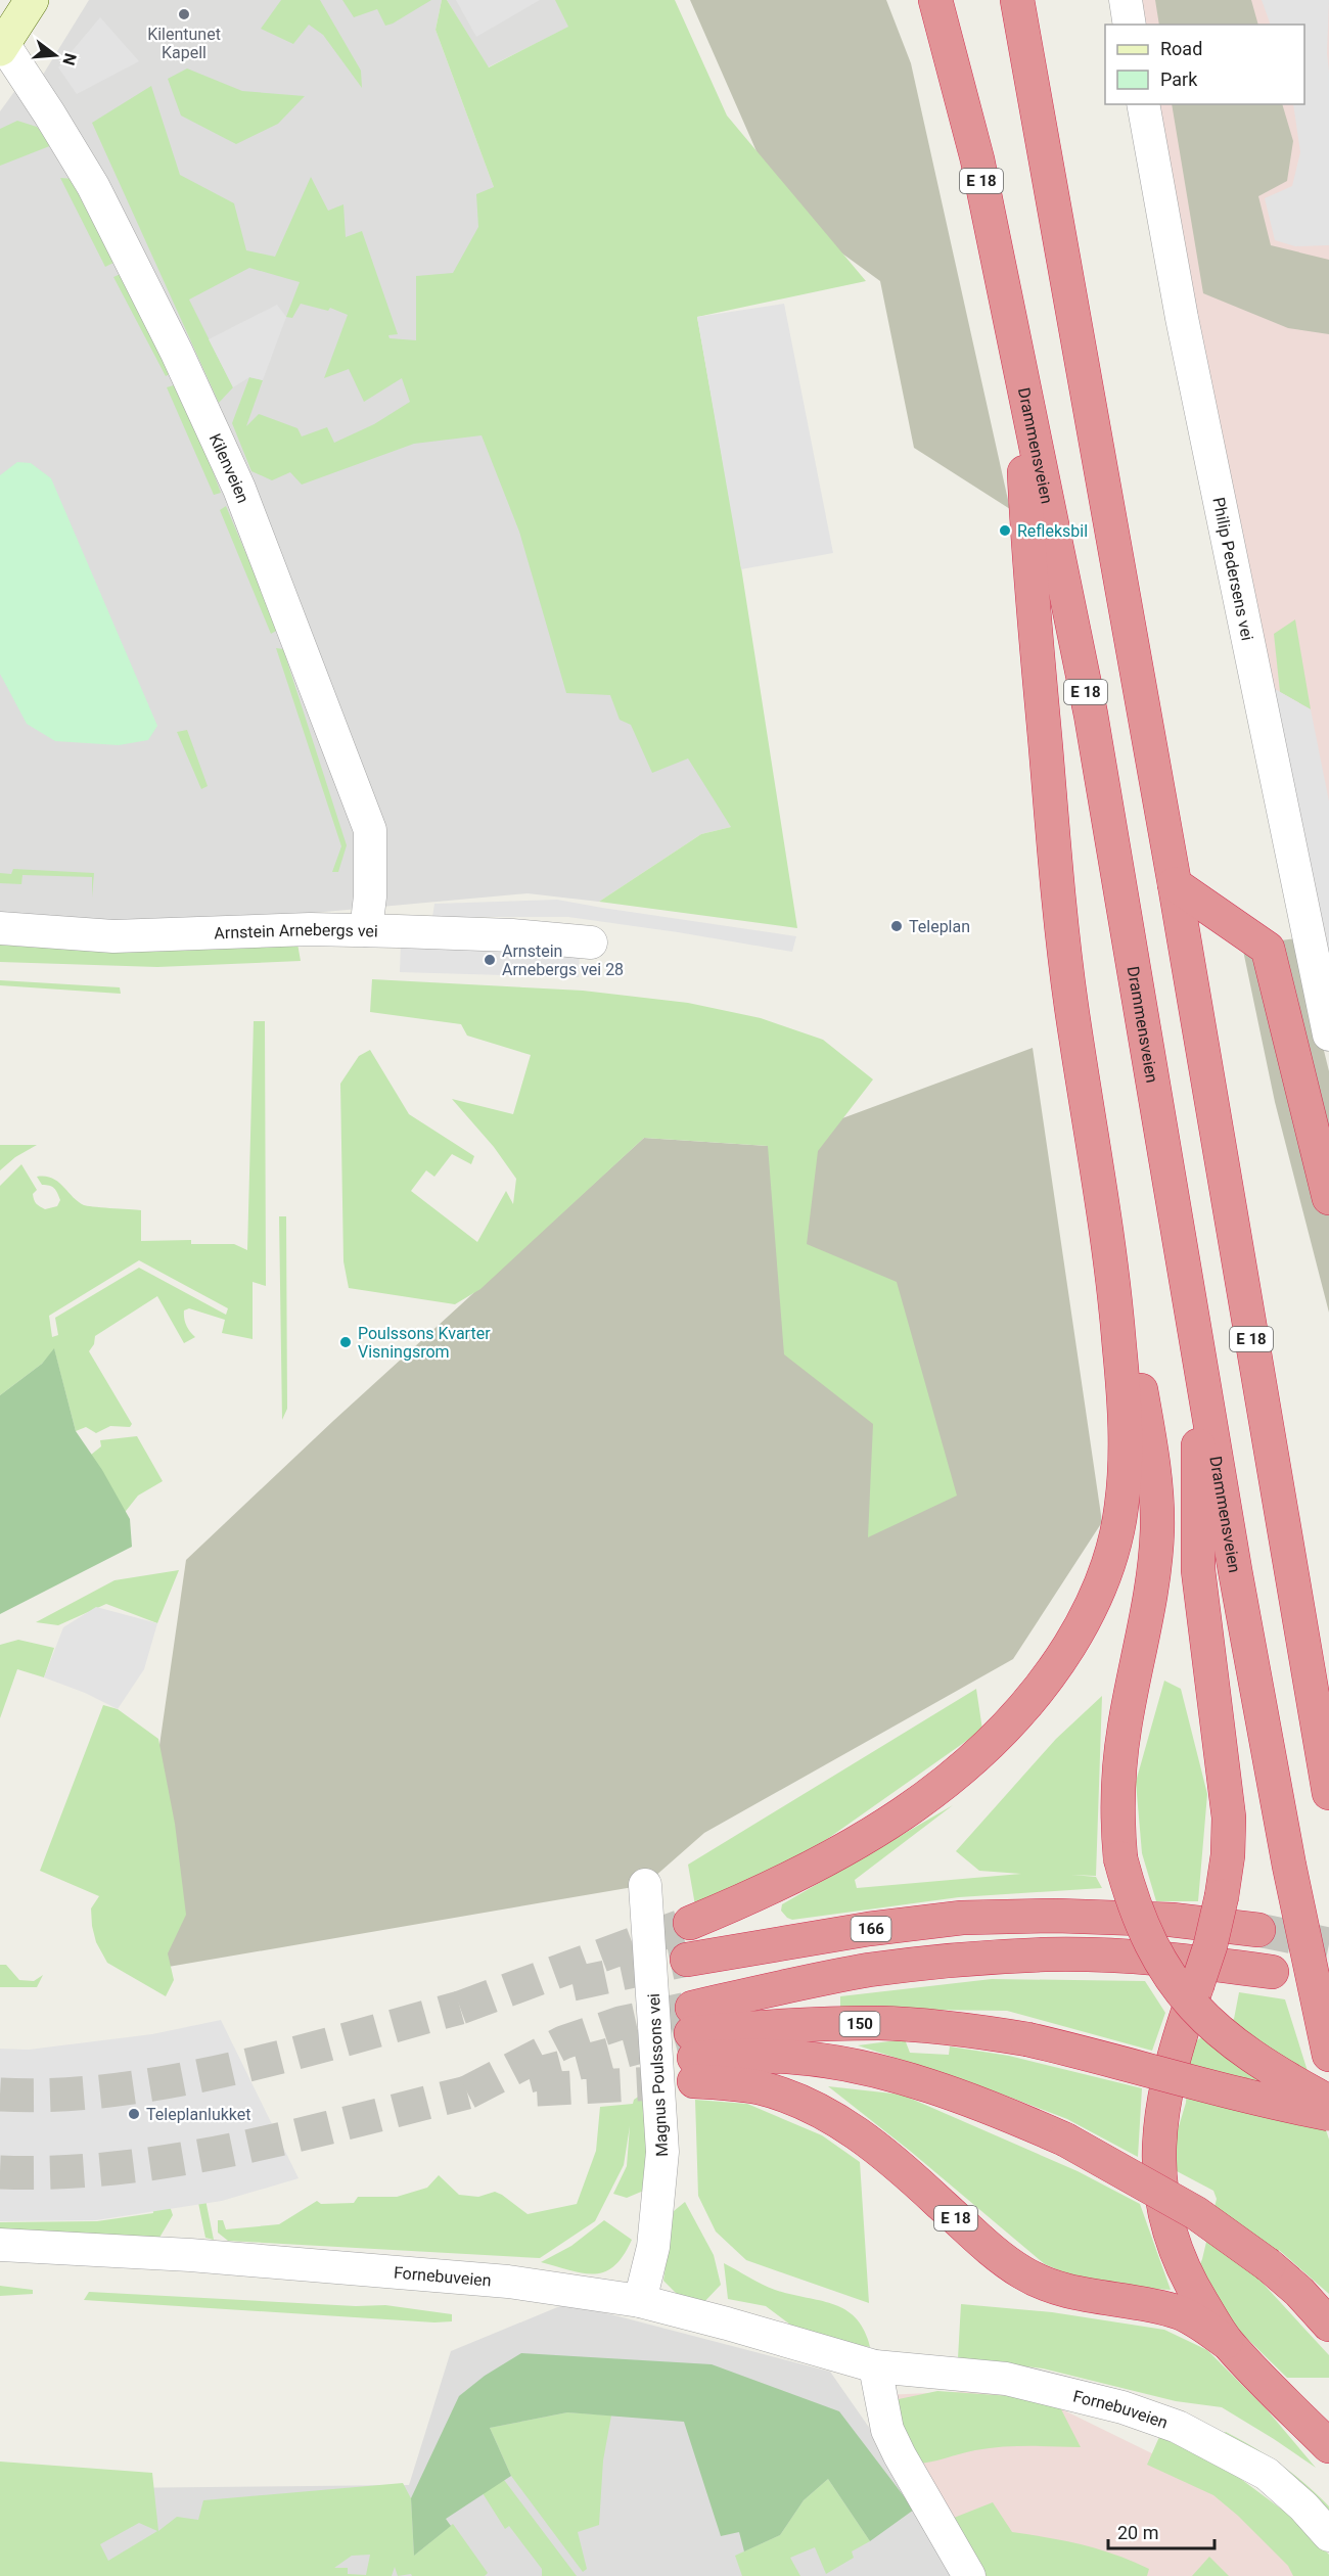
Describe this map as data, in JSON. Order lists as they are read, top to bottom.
{
  "streets": {
    "highway": [
      "E 18",
      "Drammensveien",
      "166",
      "150"
    ],
    "street": [
      "Kilenveien",
      "Philip Pedersens vei",
      "Arnstein Arnebergs vei",
      "Magnus Poulssons vei",
      "Fornebuveien"
    ]
  },
  "crossings": [
    ["E 18", "Drammensveien"],
    ["E 18", "150"],
    ["Kilenveien", "Arnstein Arnebergs vei"],
    ["Magnus Poulssons vei", "Fornebuveien"]
  ],
  "places": [
    "Kilentunet Kapell",
    "Refleksbil",
    "Teleplan",
    "Arnstein Arnebergs vei 28",
    "Poulssons Kvarter Visningsrom",
    "Teleplanlukket"
  ],
  "legend": ["Road", "Park"],
  "scale_bar": "20 m",
  "north": "right"
}
